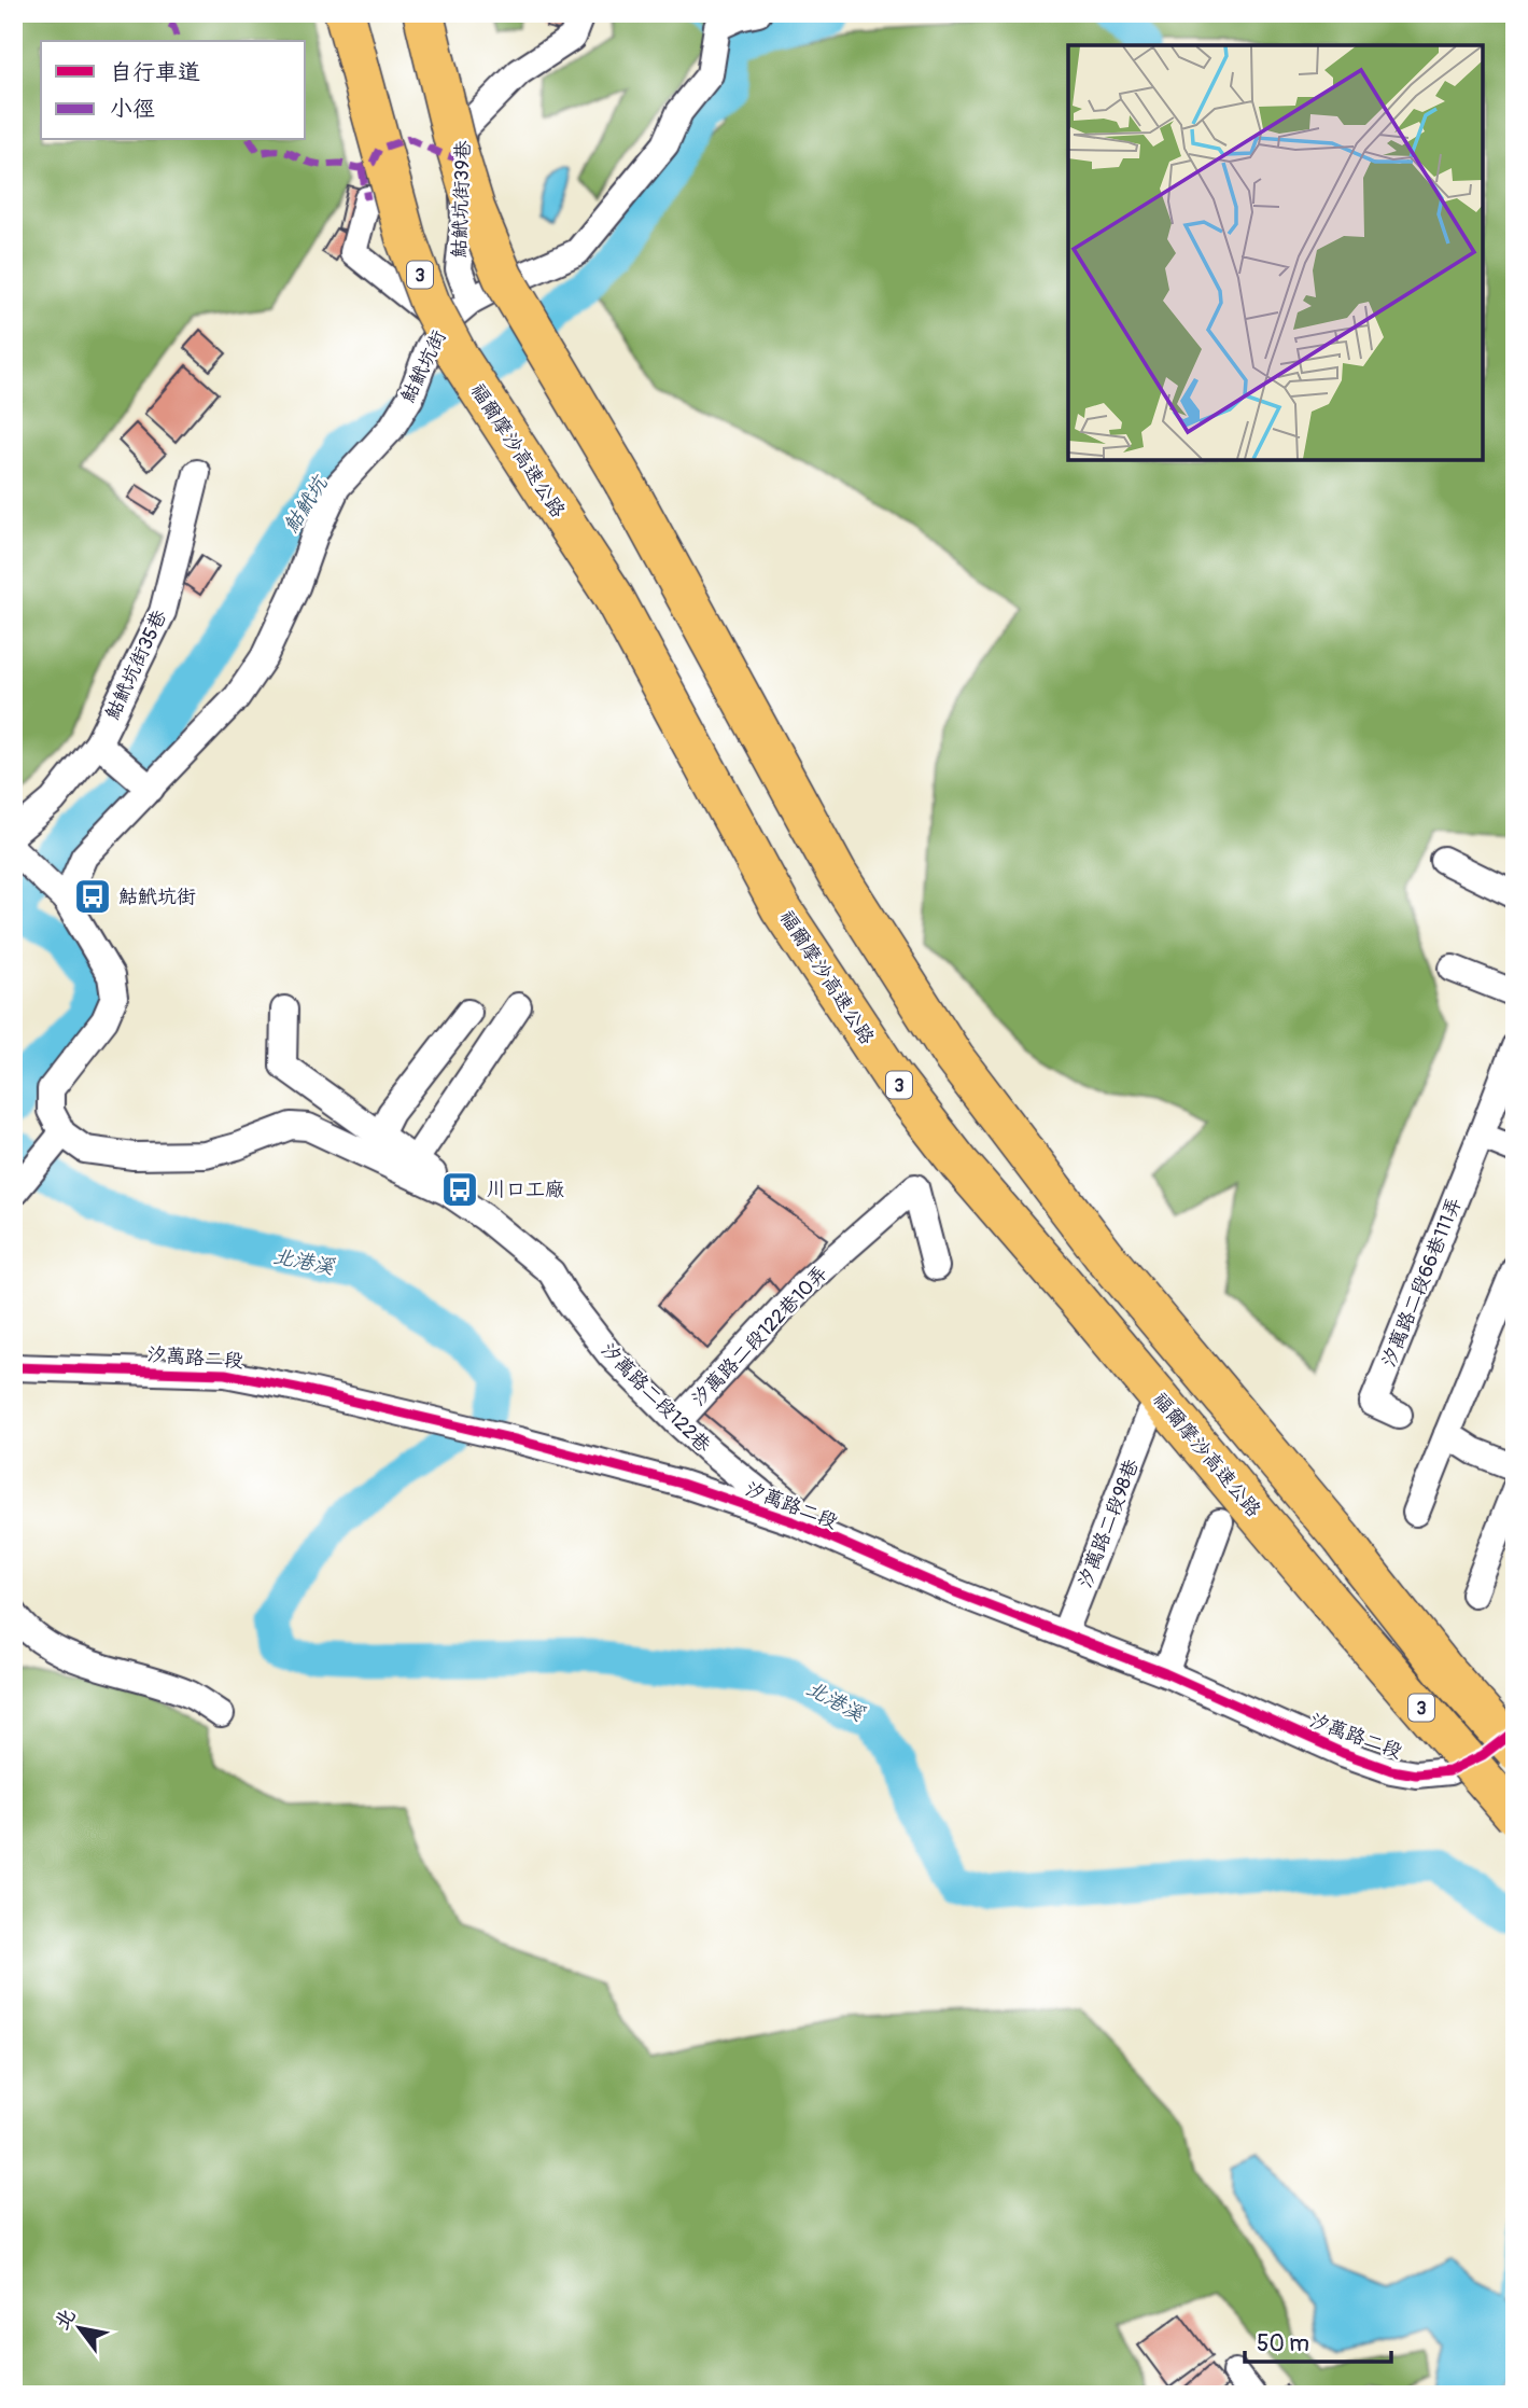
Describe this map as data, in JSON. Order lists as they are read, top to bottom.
{
  "streets": {
    "highway": ["3", "福爾摩沙高速公路"],
    "street": [
      "鮕鮘坑街39巷",
      "鮕鮘坑街",
      "鮕鮘坑街35巷",
      "汐萬路二段66巷111弄",
      "汐萬路二段122巷10弄",
      "汐萬路二段",
      "汐萬路二段122巷",
      "汐萬路二段98巷"
    ]
  },
  "crossings": [
    ["鮕鮘坑街39巷", "鮕鮘坑街"],
    ["汐萬路二段122巷10弄", "汐萬路二段122巷"],
    ["汐萬路二段", "汐萬路二段122巷"],
    ["汐萬路二段", "汐萬路二段98巷"]
  ],
  "water": ["鮕鮘坑", "北港溪"],
  "places": {
    "bus stop": ["鮕鮘坑街", "川口工廠"]
  },
  "legend": ["自行車道", "小徑"],
  "scale_bar": "50 m",
  "north": "top left"
}
